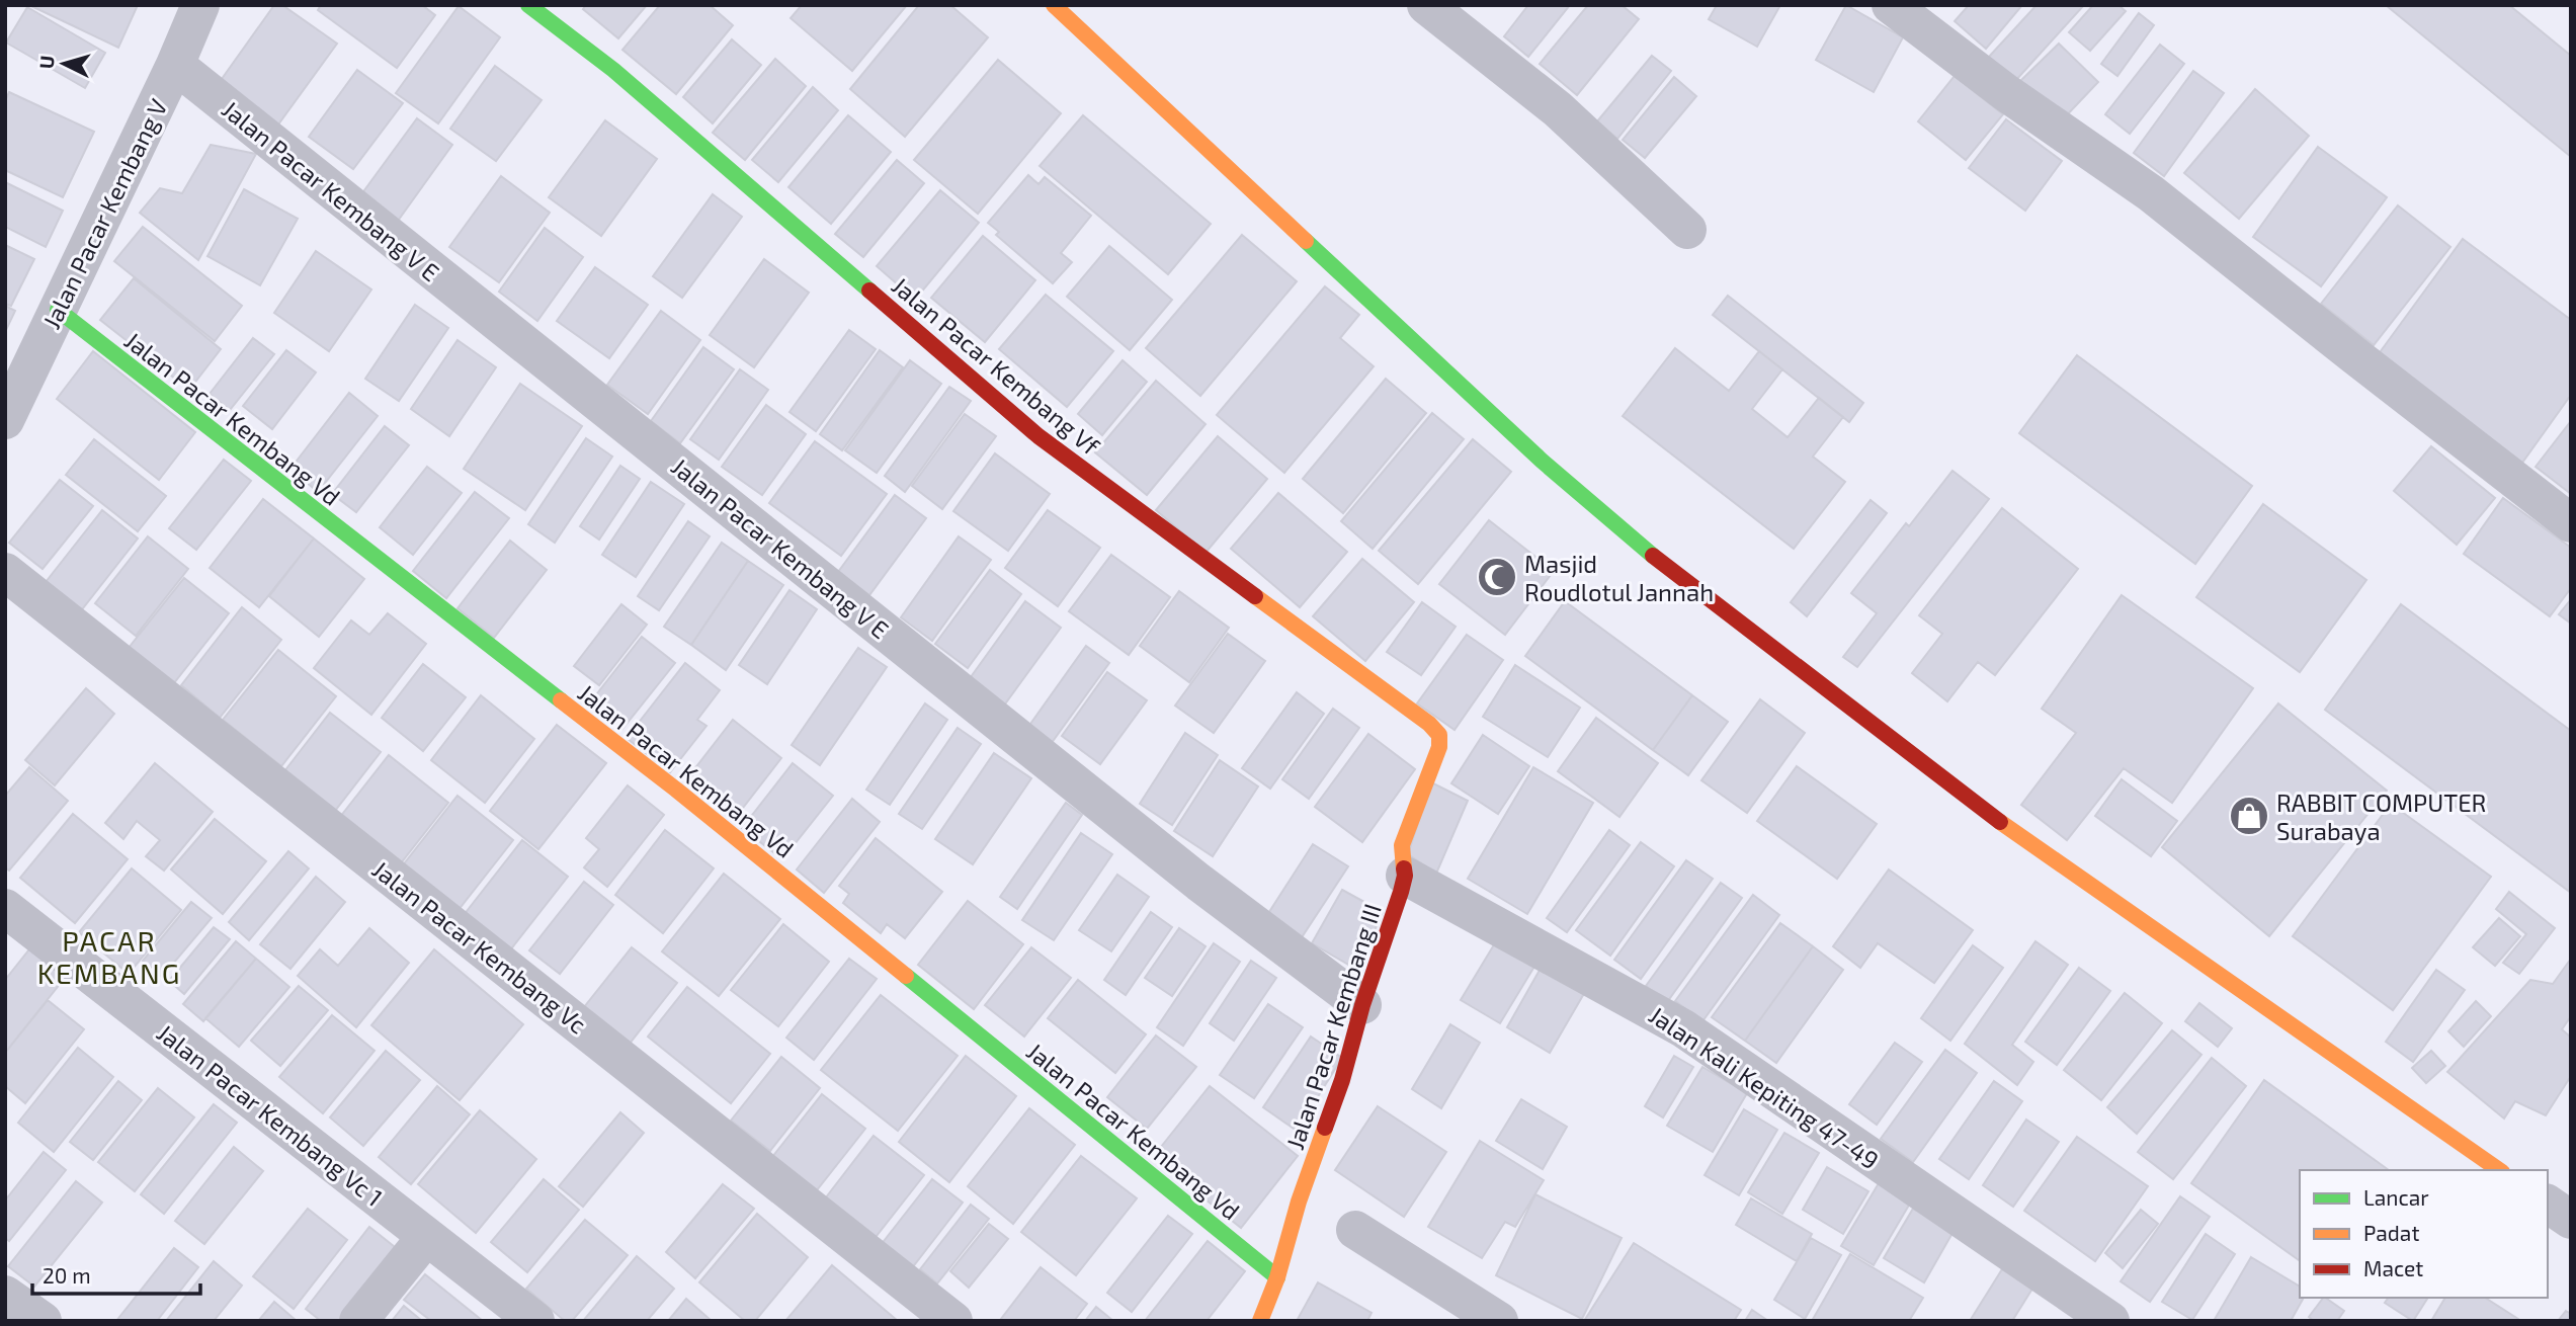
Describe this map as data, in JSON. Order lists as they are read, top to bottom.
{
  "streets": {
    "street": [
      "Jalan Pacar Kembang V E",
      "Jalan Pacar Kembang V",
      "Jalan Pacar Kembang Vf",
      "Jalan Pacar Kembang Vd",
      "Jalan Pacar Kembang Vc",
      "Jalan Pacar Kembang III",
      "Jalan Kali Kepiting 47-49",
      "Jalan Pacar Kembang Vc 1"
    ]
  },
  "crossings": [
    ["Jalan Pacar Kembang V E", "Jalan Pacar Kembang V"],
    ["Jalan Pacar Kembang V E", "Jalan Pacar Kembang III"],
    ["Jalan Pacar Kembang V", "Jalan Pacar Kembang Vd"],
    ["Jalan Pacar Kembang Vf", "Jalan Pacar Kembang III"],
    ["Jalan Pacar Kembang Vd", "Jalan Pacar Kembang III"],
    ["Jalan Pacar Kembang III", "Jalan Kali Kepiting 47-49"]
  ],
  "districts": ["PACAR KEMBANG"],
  "places": {
    "mosque": ["Masjid Roudlotul Jannah"],
    "shop": ["RABBIT COMPUTER Surabaya"]
  },
  "legend": ["Lancar", "Padat", "Macet"],
  "scale_bar": "20 m",
  "north": "left"
}
